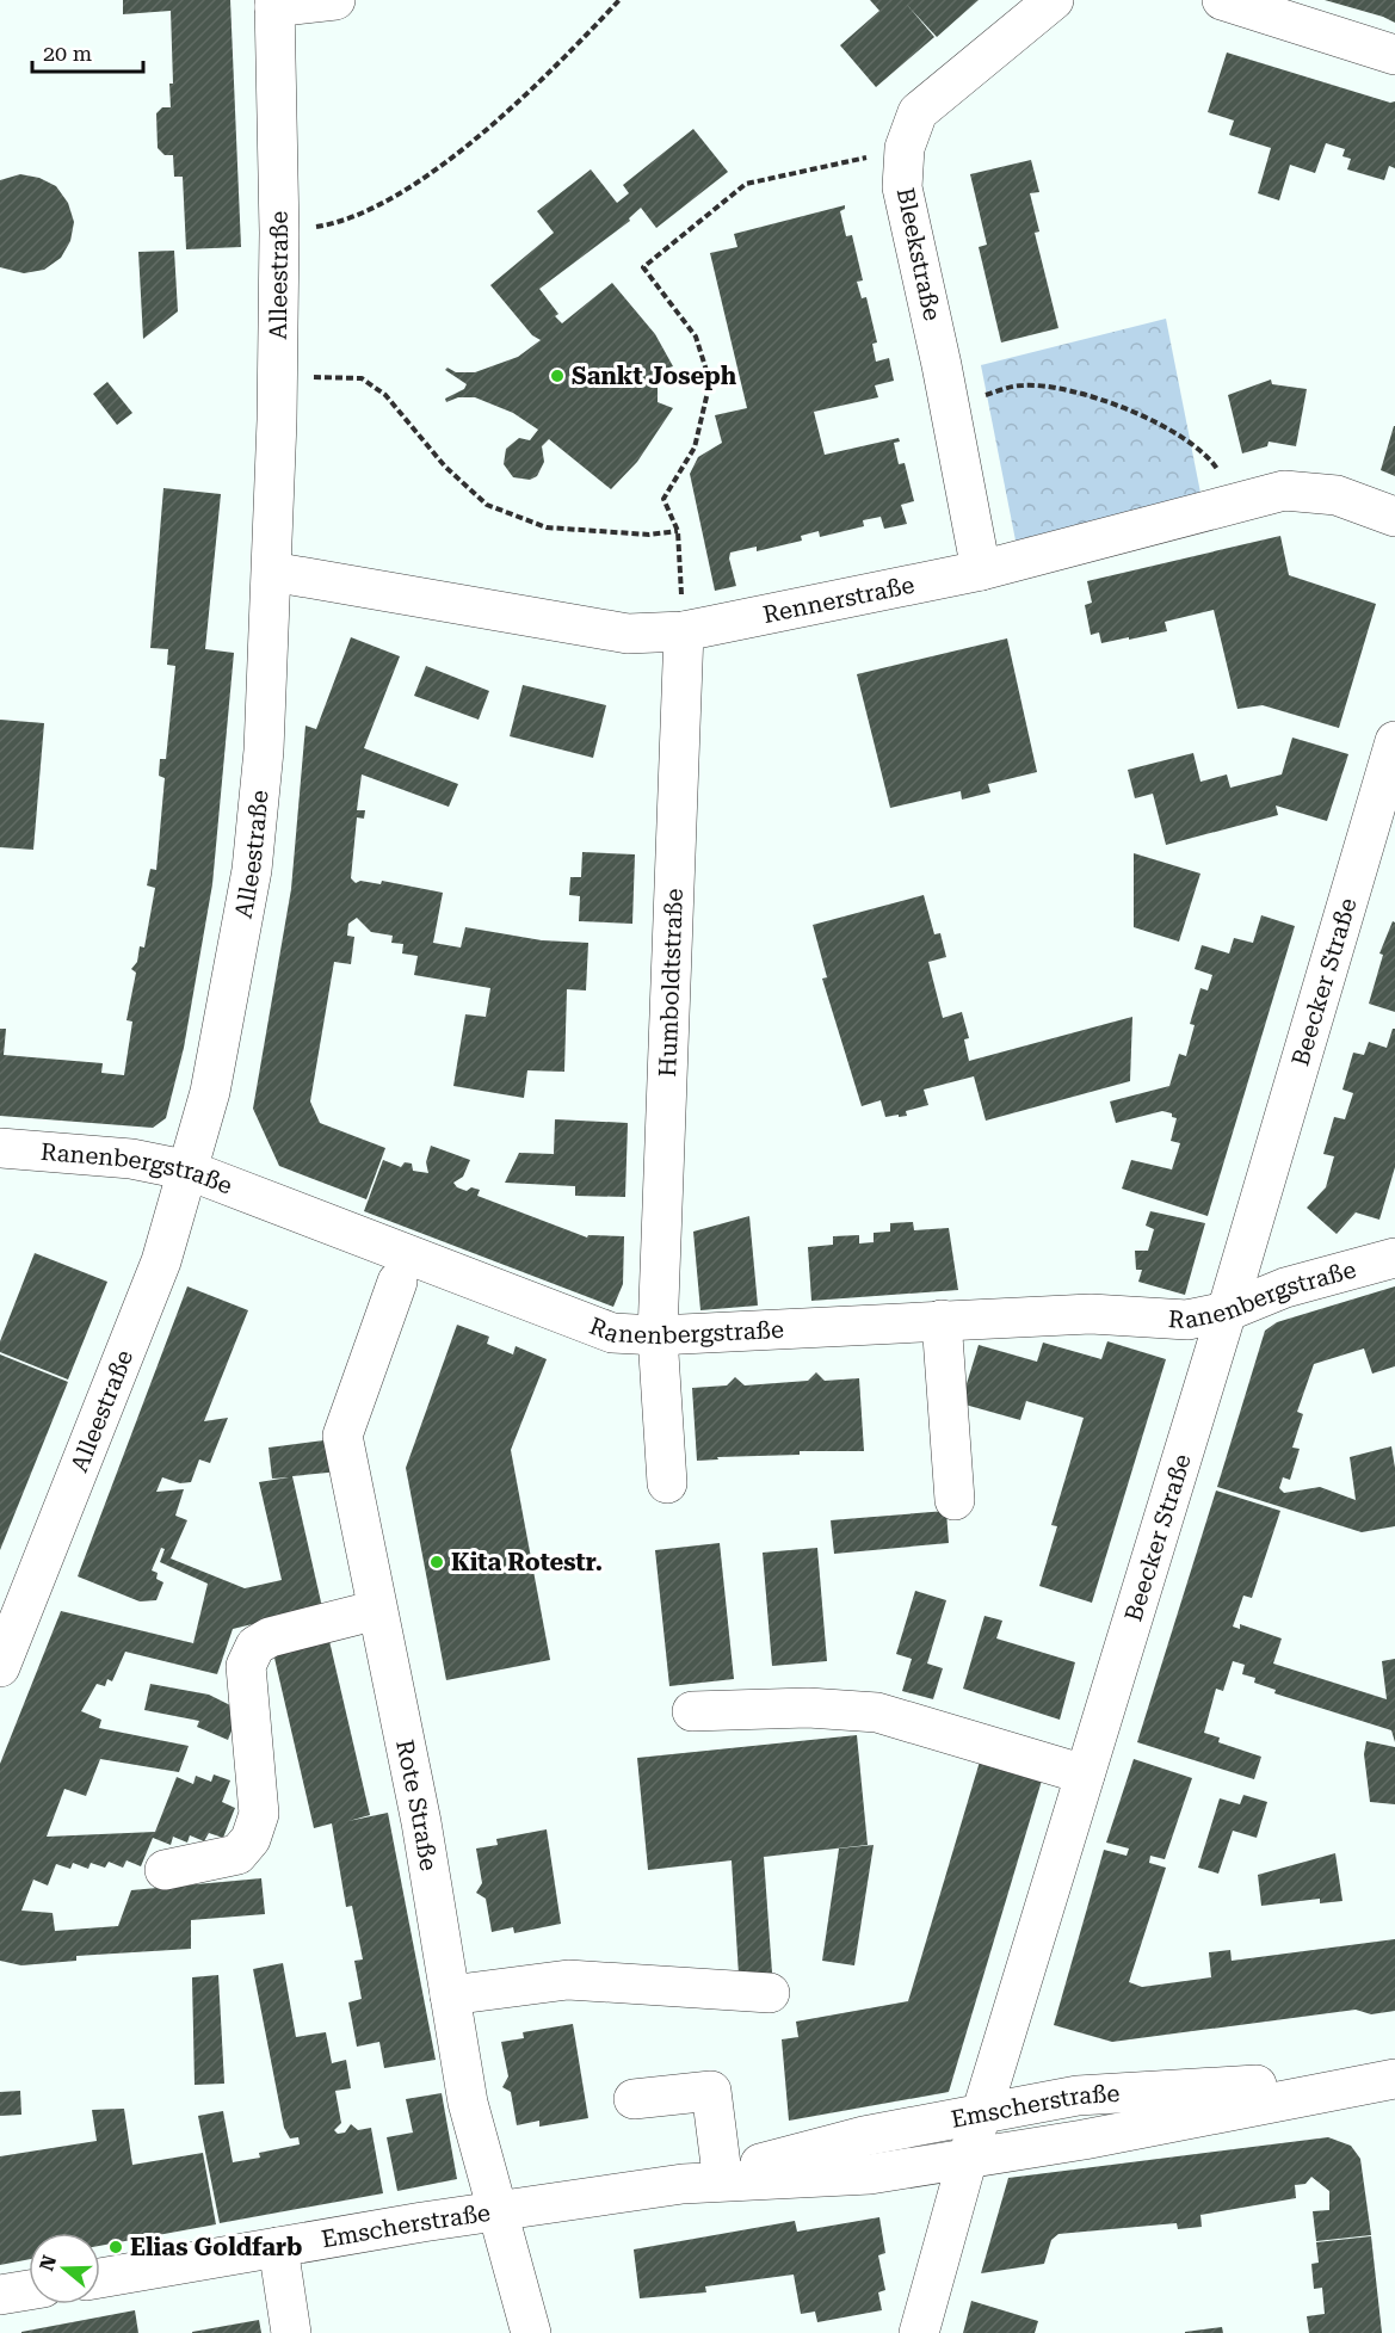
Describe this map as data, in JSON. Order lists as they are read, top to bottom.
{
  "streets": {
    "street": [
      "Bleekstraße",
      "Alleestraße",
      "Rennerstraße",
      "Beecker Straße",
      "Humboldtstraße",
      "Ranenbergstraße",
      "Rote Straße",
      "Emscherstraße"
    ]
  },
  "crossings": [
    ["Bleekstraße", "Rennerstraße"],
    ["Alleestraße", "Rennerstraße"],
    ["Alleestraße", "Ranenbergstraße"],
    ["Rennerstraße", "Humboldtstraße"],
    ["Beecker Straße", "Ranenbergstraße"],
    ["Beecker Straße", "Emscherstraße"],
    ["Humboldtstraße", "Ranenbergstraße"],
    ["Rote Straße", "Emscherstraße"]
  ],
  "places": ["Sankt Joseph", "Kita Rotestr.", "Elias Goldfarb"],
  "scale_bar": "20 m",
  "north": "left"
}
